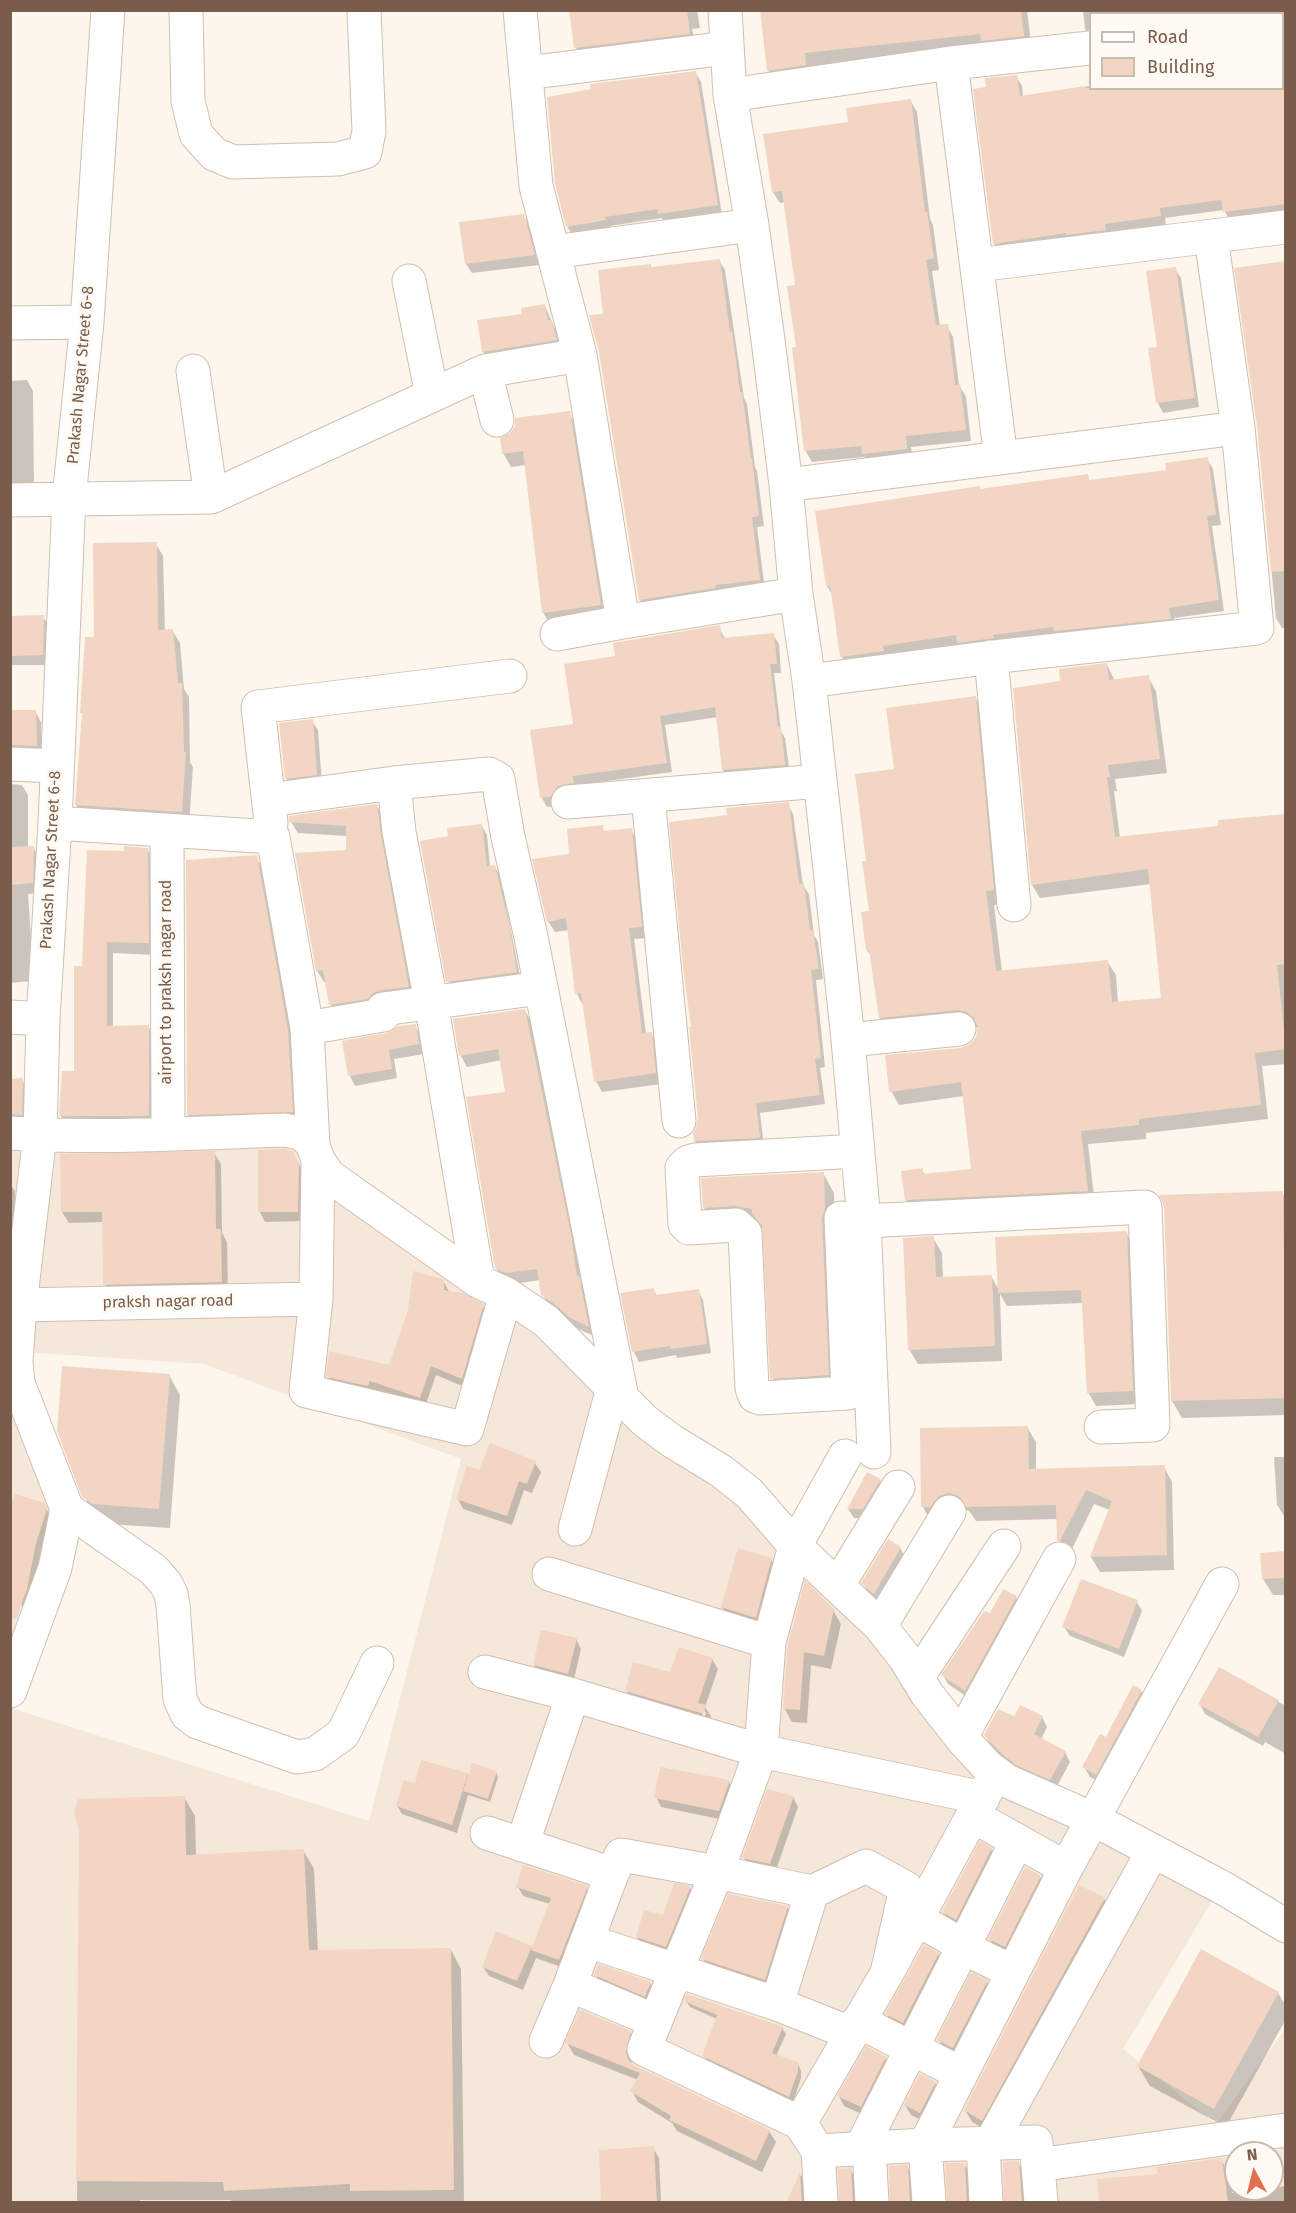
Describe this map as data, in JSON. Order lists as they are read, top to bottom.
{
  "streets": {
    "street": ["Prakash Nagar Street 6-8", "airport to praksh nagar road", "praksh nagar road"]
  },
  "crossings": [
    ["Prakash Nagar Street 6-8", "praksh nagar road"]
  ],
  "legend": ["Road", "Building"],
  "north": "top"
}
